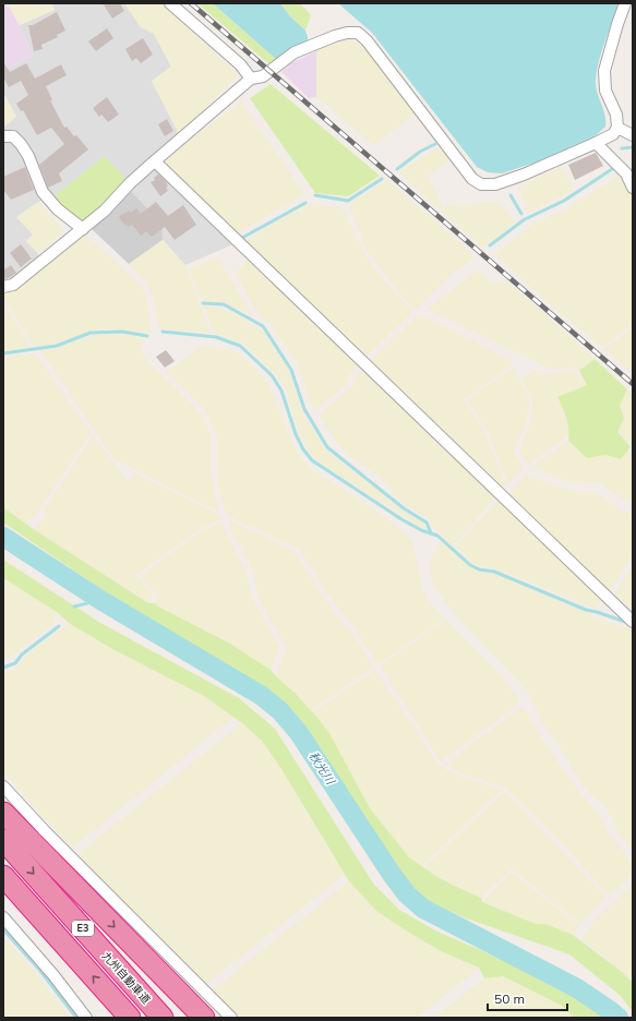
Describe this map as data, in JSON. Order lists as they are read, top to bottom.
{
  "streets": {
    "highway": ["E3", "九州自動車道"]
  },
  "water": ["秋光川"],
  "scale_bar": "50 m"
}
